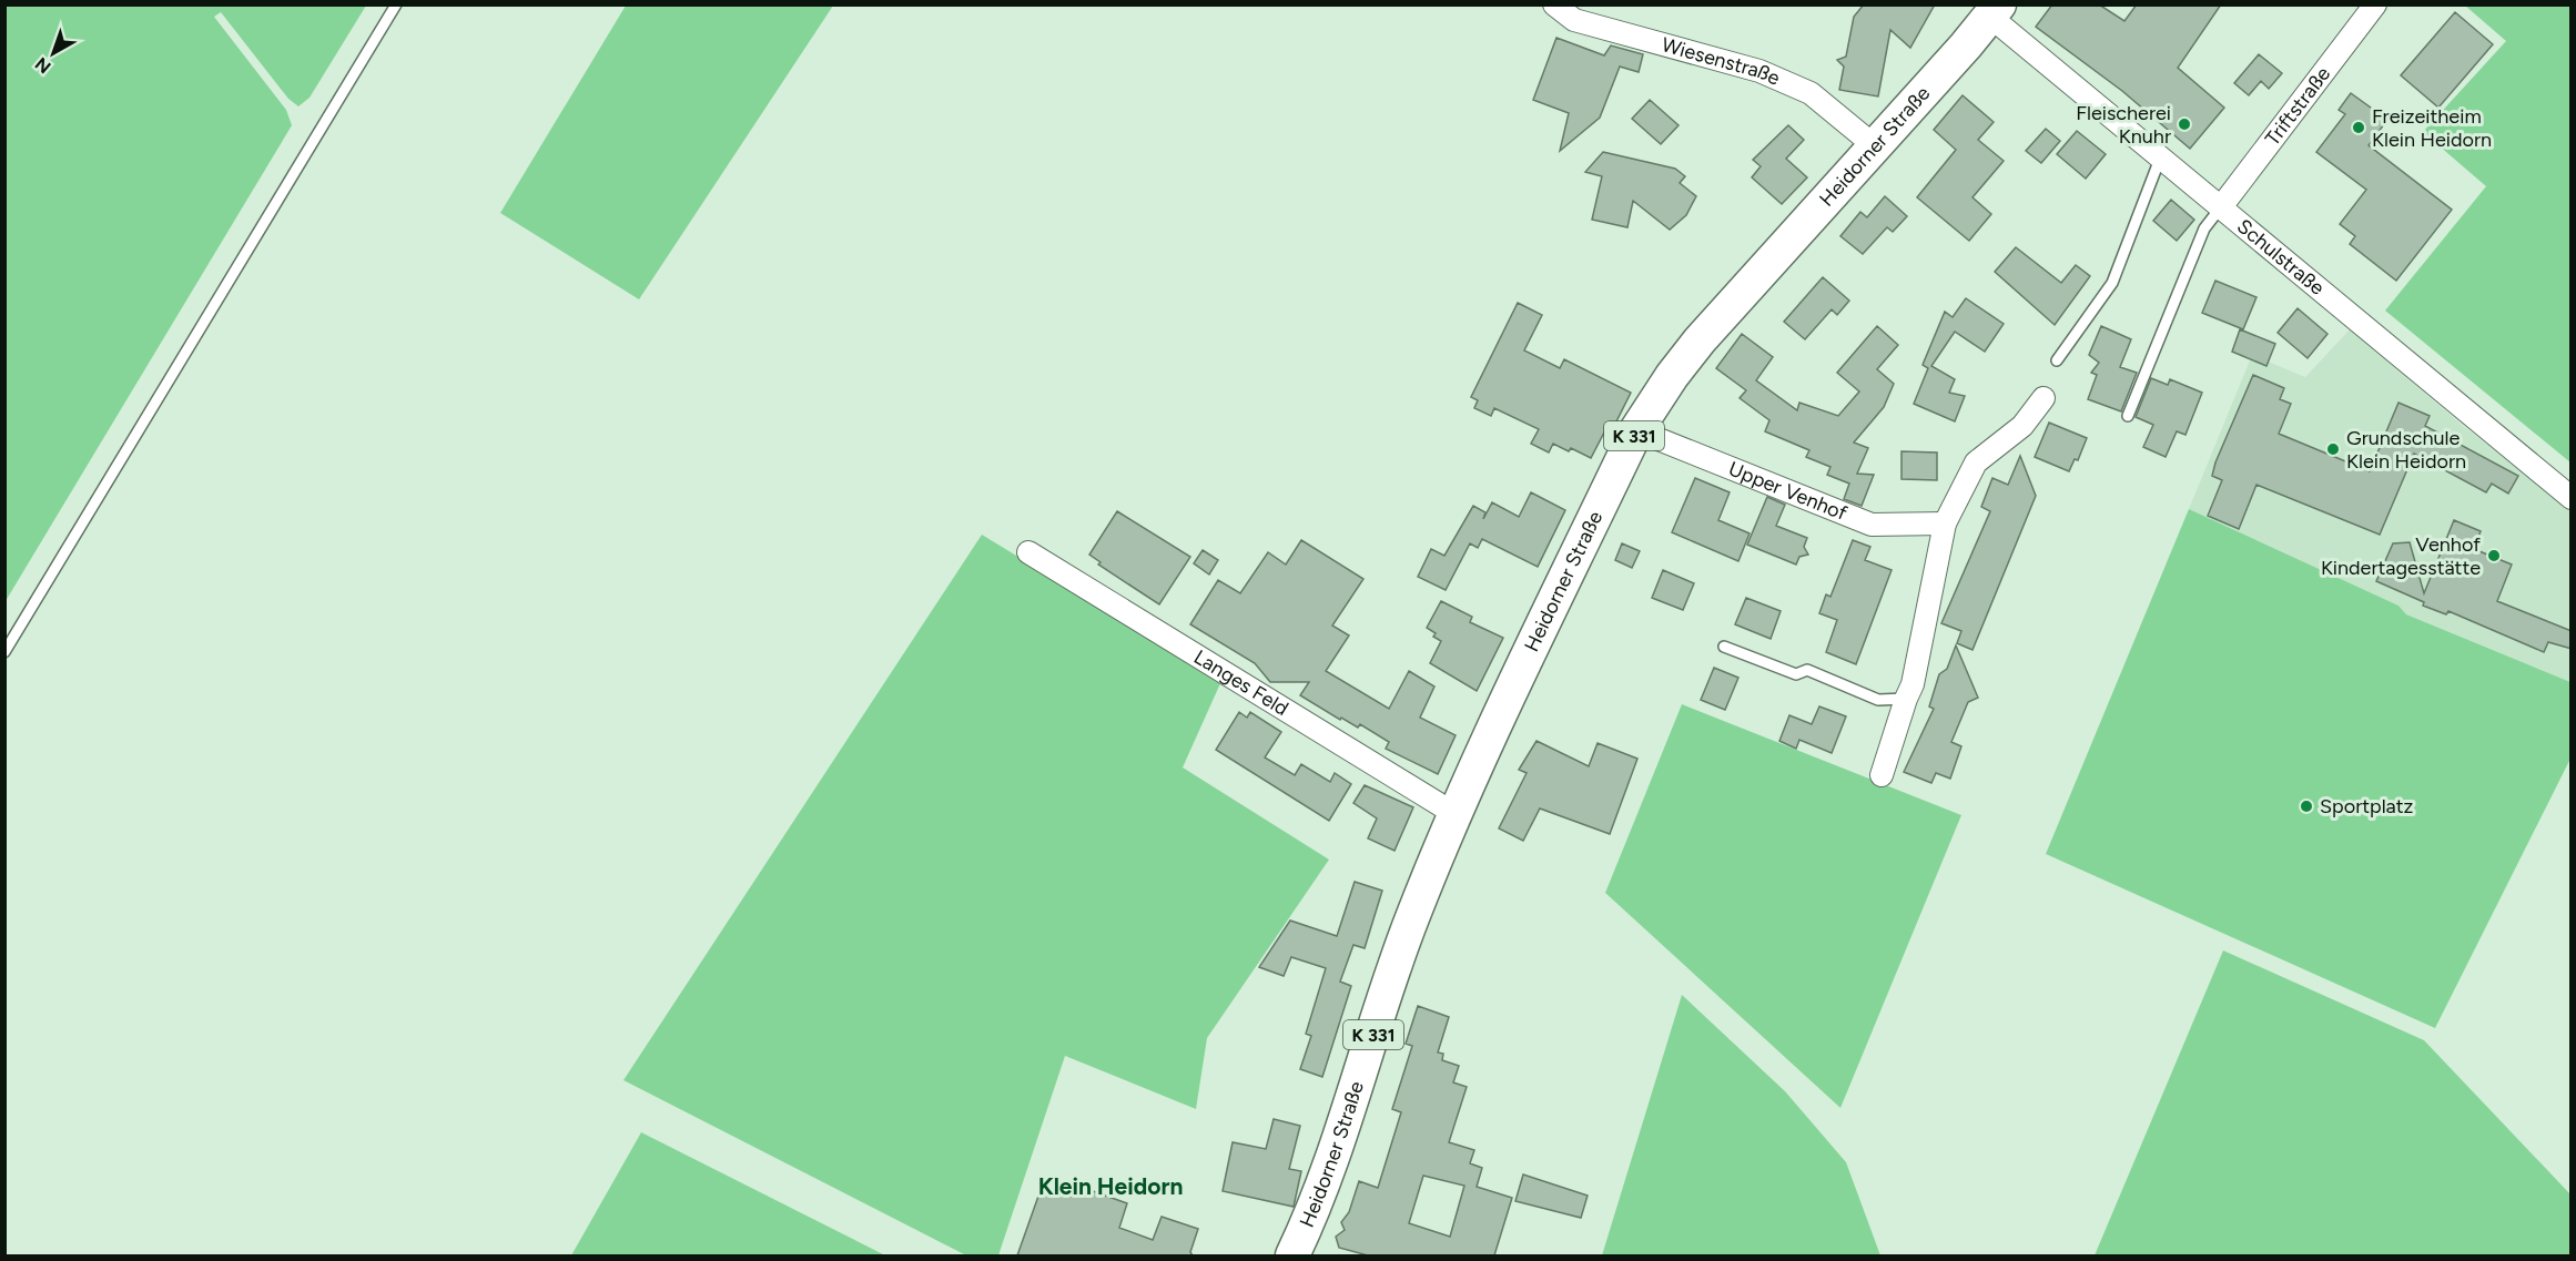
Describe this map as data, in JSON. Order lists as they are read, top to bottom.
{
  "streets": {
    "main road": ["Heidorner Straße", "K 331"],
    "street": [
      "Wiesenstraße",
      "Triftstraße",
      "Schulstraße",
      "Upper Venhof",
      "Langes Feld"
    ]
  },
  "crossings": [
    ["Wiesenstraße", "Heidorner Straße"],
    ["Triftstraße", "Schulstraße"],
    ["Heidorner Straße", "Schulstraße"],
    ["Heidorner Straße", "Upper Venhof"],
    ["Heidorner Straße", "Langes Feld"]
  ],
  "districts": ["Klein Heidorn"],
  "places": [
    "Fleischerei Knuhr",
    "Freizeitheim Klein Heidorn",
    "Grundschule Klein Heidorn",
    "Venhof Kindertagesstätte",
    "Sportplatz"
  ],
  "north": "bottom left"
}
